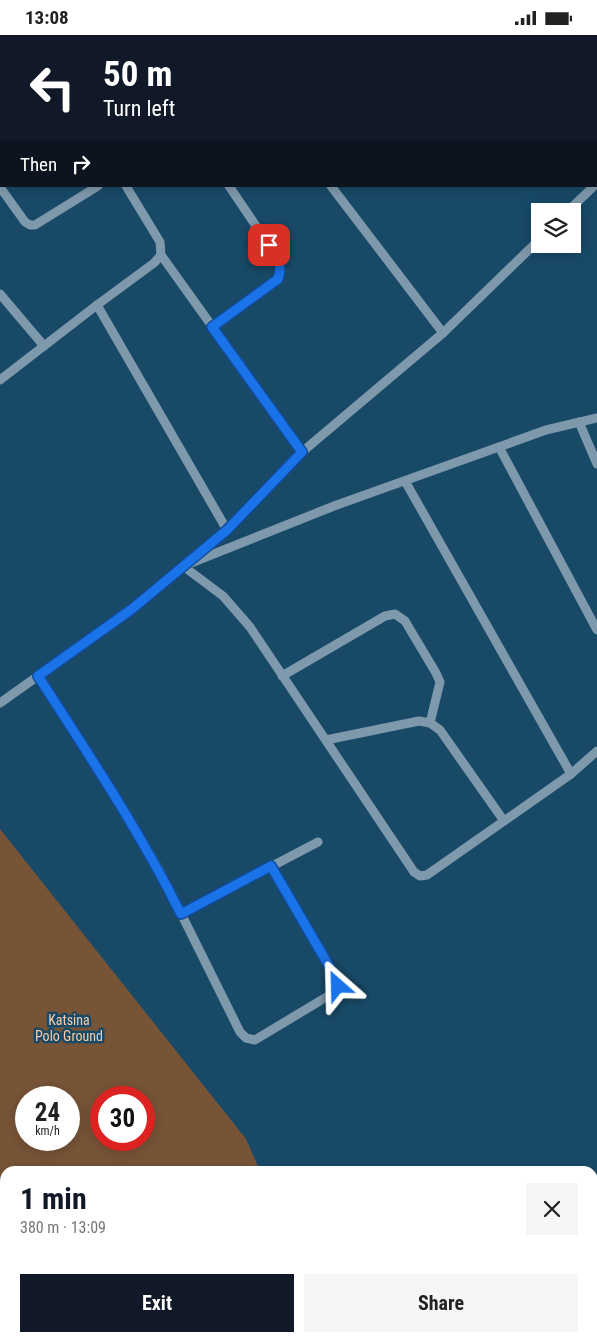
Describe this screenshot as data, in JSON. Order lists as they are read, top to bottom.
{
  "parks": ["Katsina Polo Ground"],
  "page": {
    "status": "13:08",
    "turn": ["50 m", "Turn left"],
    "then": "Then",
    "speed": "24 km/h",
    "limit": "30",
    "heading": ["1 min", "380 m · 13:09"],
    "buttons": ["Exit", "Share"]
  }
}
